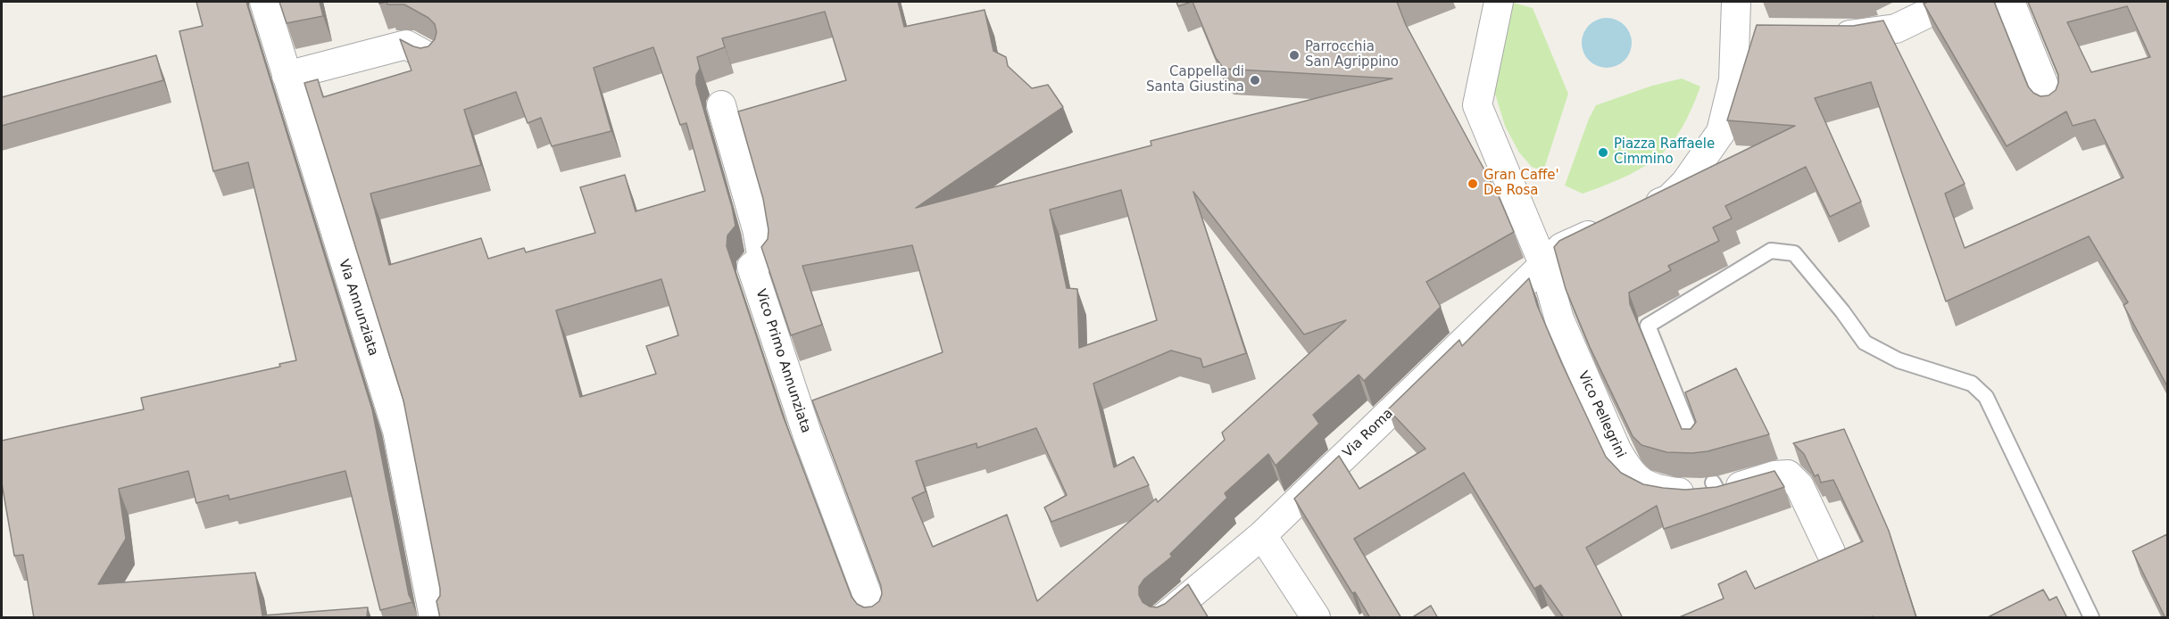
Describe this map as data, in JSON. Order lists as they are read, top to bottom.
{
  "streets": {
    "street": [
      "Via Annunziata",
      "Vico Primo Annunziata",
      "Vico Pellegrini",
      "Via Roma"
    ]
  },
  "crossings": [
    ["Vico Pellegrini", "Via Roma"]
  ],
  "places": [
    "Parrocchia San Agrippino",
    "Cappella di Santa Giustina",
    "Piazza Raffaele Cimmino",
    "Gran Caffe' De Rosa"
  ]
}
